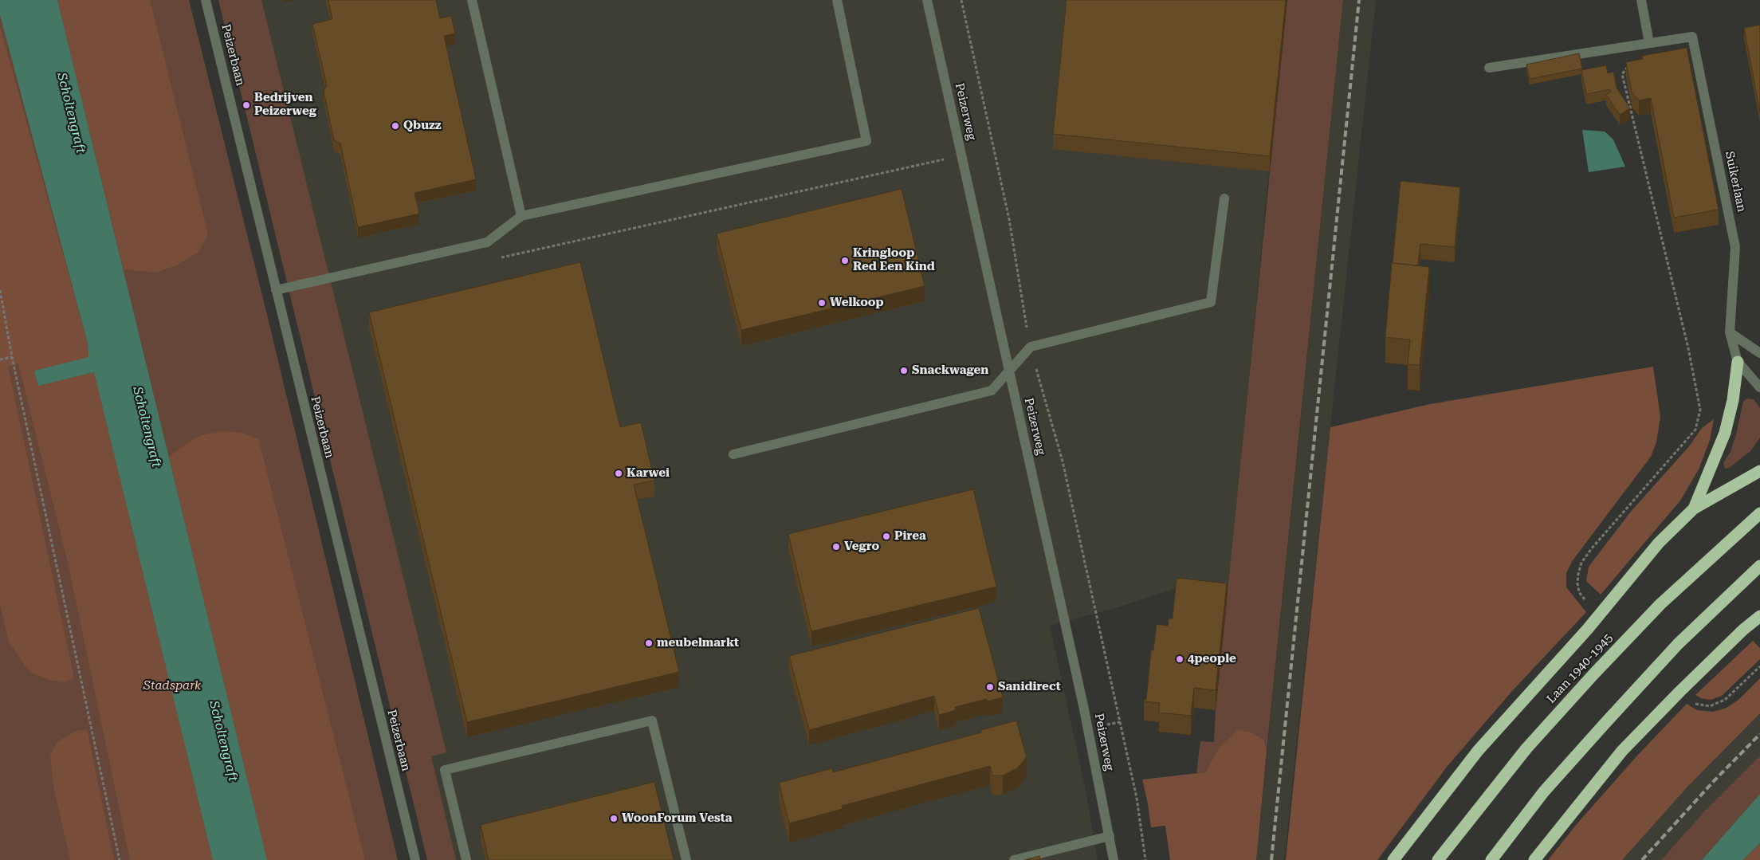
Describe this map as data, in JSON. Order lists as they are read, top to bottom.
{
  "streets": {
    "highway": ["Laan 1940-1945"],
    "street": ["Peizerbaan", "Peizerweg", "Suikerlaan"]
  },
  "water": ["Scholtengraft"],
  "parks": ["Stadspark"],
  "places": [
    "Bedrijven Peizerweg",
    "Qbuzz",
    "Kringloop Red Een Kind",
    "Welkoop",
    "Snackwagen",
    "Karwei",
    "Pirea",
    "Vegro",
    "meubelmarkt",
    "4people",
    "Sanidirect",
    "WoonForum Vesta"
  ]
}
